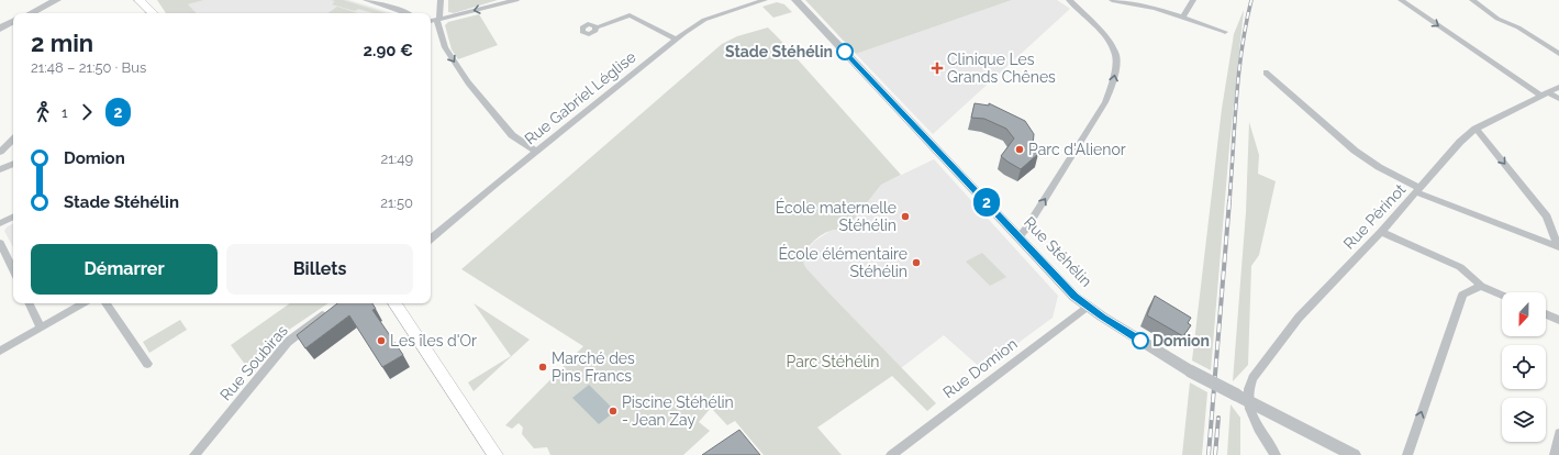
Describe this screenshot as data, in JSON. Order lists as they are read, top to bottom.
{
  "streets": {
    "street": [
      "Rue Gabriel Léglise",
      "Rue Périnot",
      "Rue Stéhélin",
      "Rue Soubiras",
      "Rue Domion"
    ]
  },
  "crossings": [
    ["Rue Périnot", "Rue Stéhélin"],
    ["Rue Stéhélin", "Rue Domion"]
  ],
  "parks": ["Parc Stéhélin"],
  "places": {
    "other": [
      "Stade Stéhélin",
      "Parc d'Alienor",
      "École maternelle Stéhélin",
      "École élémentaire Stéhélin",
      "Les îles d'Or",
      "Domion",
      "Marché des Pins Francs",
      "Piscine Stéhélin - Jean Zay"
    ],
    "health": ["Clinique Les Grands Chênes"]
  },
  "lines": ["bus line 2"],
  "north": "bottom",
  "page": {
    "on_map": "2",
    "heading": ["2 min", "21:48 – 21:50 · Bus", "2.90 €"],
    "legs": ["1", "2"],
    "list": [
      {
        "name": "Domion",
        "value": "21:49"
      },
      {
        "name": "Stade Stéhélin",
        "value": "21:50"
      }
    ],
    "buttons": ["Démarrer", "Billets"]
  }
}
